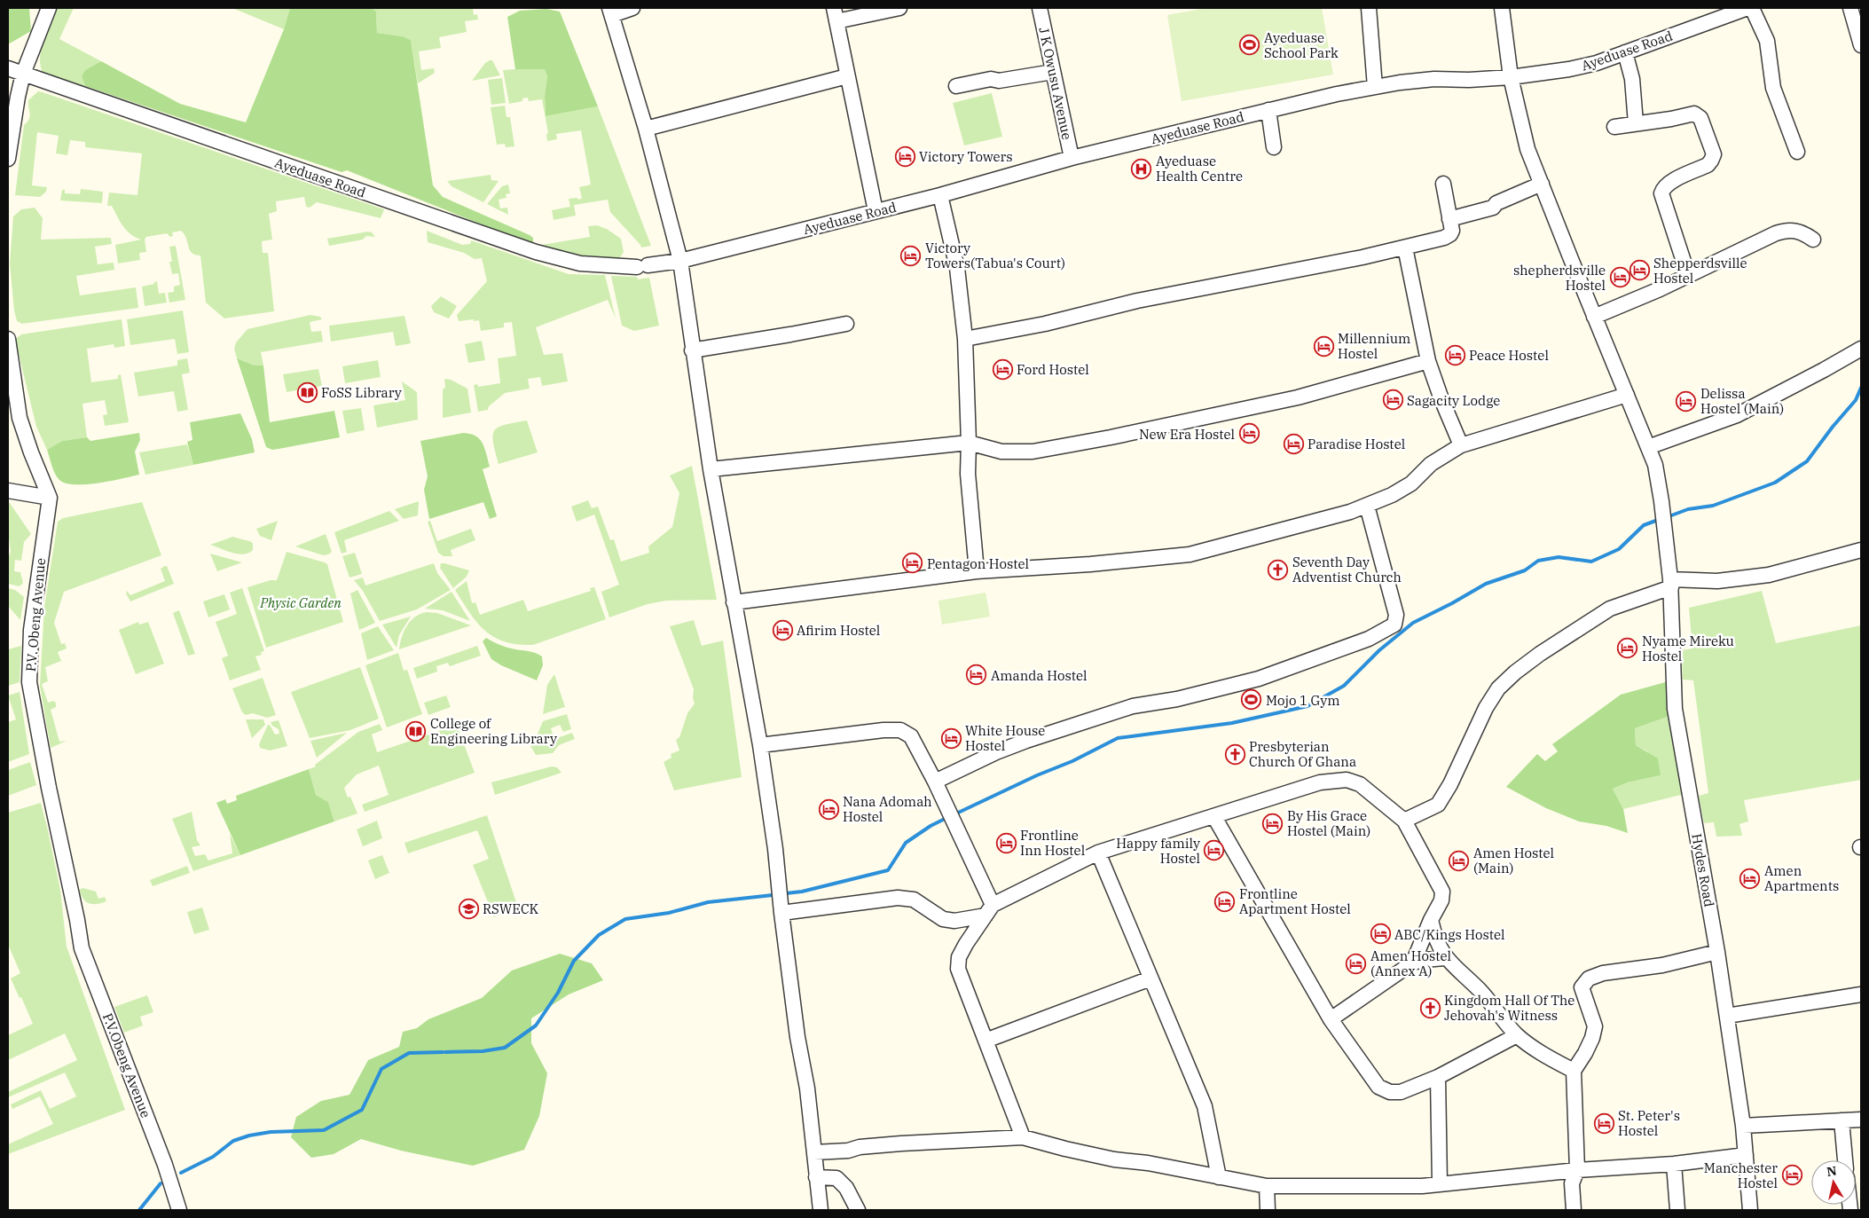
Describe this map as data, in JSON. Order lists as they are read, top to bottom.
{
  "streets": {
    "street": [
      "Ayeduase Road",
      "J K Owusu Avenue",
      "P.V. Obeng Avenue",
      "Hydes Road",
      "P.V.Obeng Avenue"
    ]
  },
  "crossings": [
    ["Ayeduase Road", "J K Owusu Avenue"],
    ["Ayeduase Road", "Hydes Road"],
    ["P.V. Obeng Avenue", "P.V.Obeng Avenue"]
  ],
  "parks": ["Physic Garden"],
  "places": {
    "sports": ["Ayeduase School Park", "Mojo 1 Gym"],
    "hotel": [
      "Victory Towers",
      "Victory Towers(Tabua's Court)",
      "Shepperdsville Hostel",
      "shepherdsville Hostel",
      "Millennium Hostel",
      "Peace Hostel",
      "Ford Hostel",
      "Sagacity Lodge",
      "Delissa Hostel (Main)",
      "New Era Hostel",
      "Paradise Hostel",
      "Pentagon Hostel",
      "Afirim Hostel",
      "Nyame Mireku Hostel",
      "Amanda Hostel",
      "White House Hostel",
      "Nana Adomah Hostel",
      "By His Grace Hostel (Main)",
      "Frontline Inn Hostel",
      "Happy family Hostel",
      "Amen Hostel (Main)",
      "Amen Apartments",
      "Frontline Apartment Hostel",
      "ABC/Kings Hostel",
      "Amen Hostel (Annex A)",
      "St. Peter's Hostel",
      "Manchester Hostel"
    ],
    "hospital": ["Ayeduase Health Centre"],
    "library": ["FoSS Library", "College of Engineering Library"],
    "church": ["Seventh Day Adventist Church", "Presbyterian Church Of Ghana", "Kingdom Hall Of The Jehovah's Witness"],
    "school or university": ["RSWECK"]
  },
  "north": "top"
}
